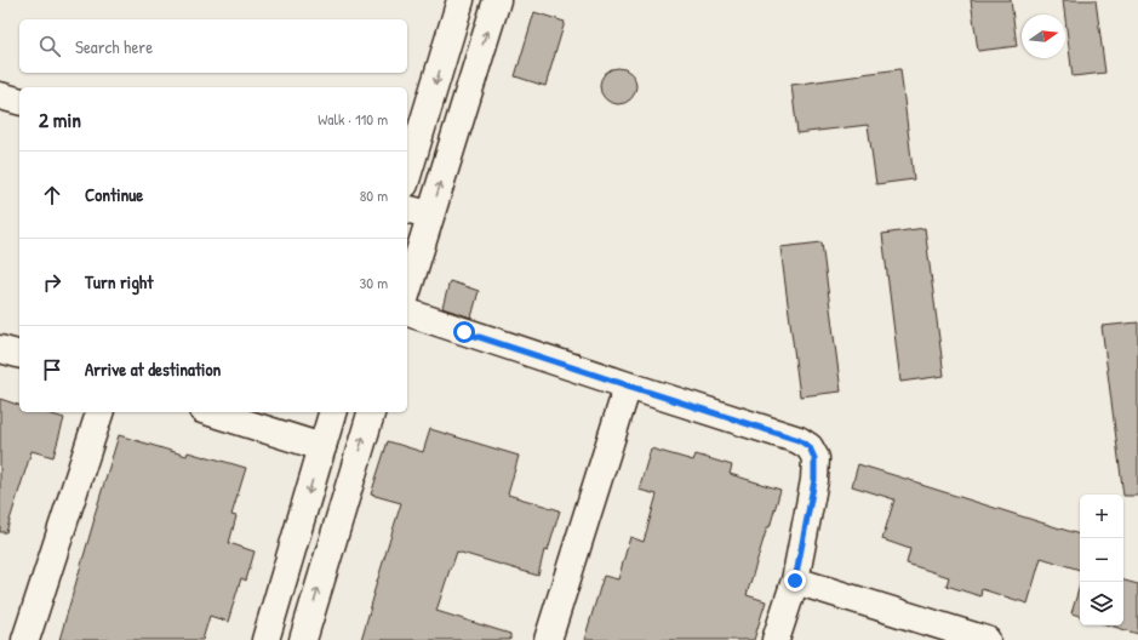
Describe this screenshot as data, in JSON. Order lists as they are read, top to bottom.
{
  "north": "right",
  "page": {
    "search": "Search here",
    "heading": ["2 min", "Walk · 110 m"],
    "list": [
      ["Continue", "80 m"],
      ["Turn right", "30 m"],
      "Arrive at destination"
    ],
    "map_buttons": ["+", "−"]
  }
}
